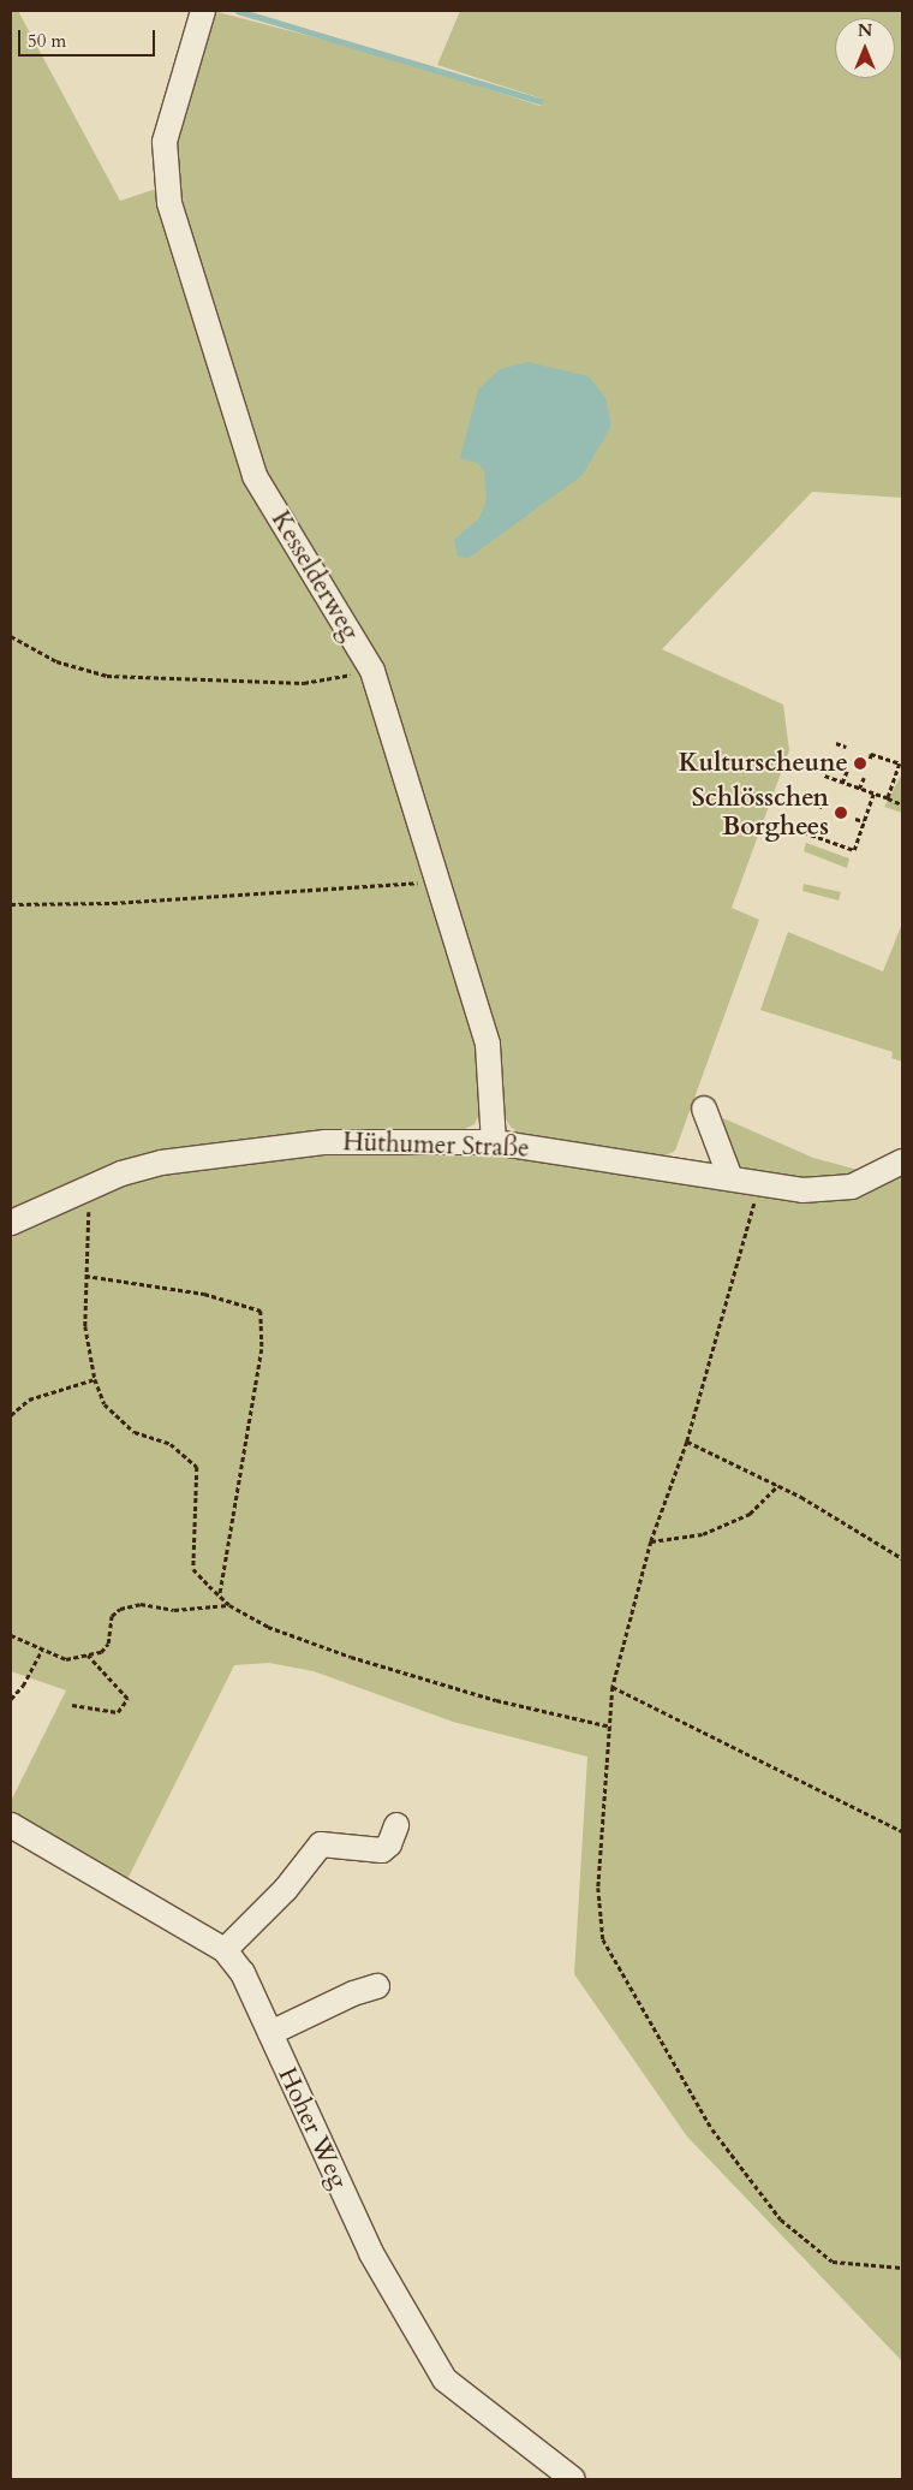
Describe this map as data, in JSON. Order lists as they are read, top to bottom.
{
  "streets": {
    "street": ["Kesselderweg", "Hüthumer Straße", "Hoher Weg"]
  },
  "crossings": [
    ["Kesselderweg", "Hüthumer Straße"]
  ],
  "places": ["Kulturscheune", "Schlösschen Borghees"],
  "scale_bar": "50 m",
  "north": "top"
}
